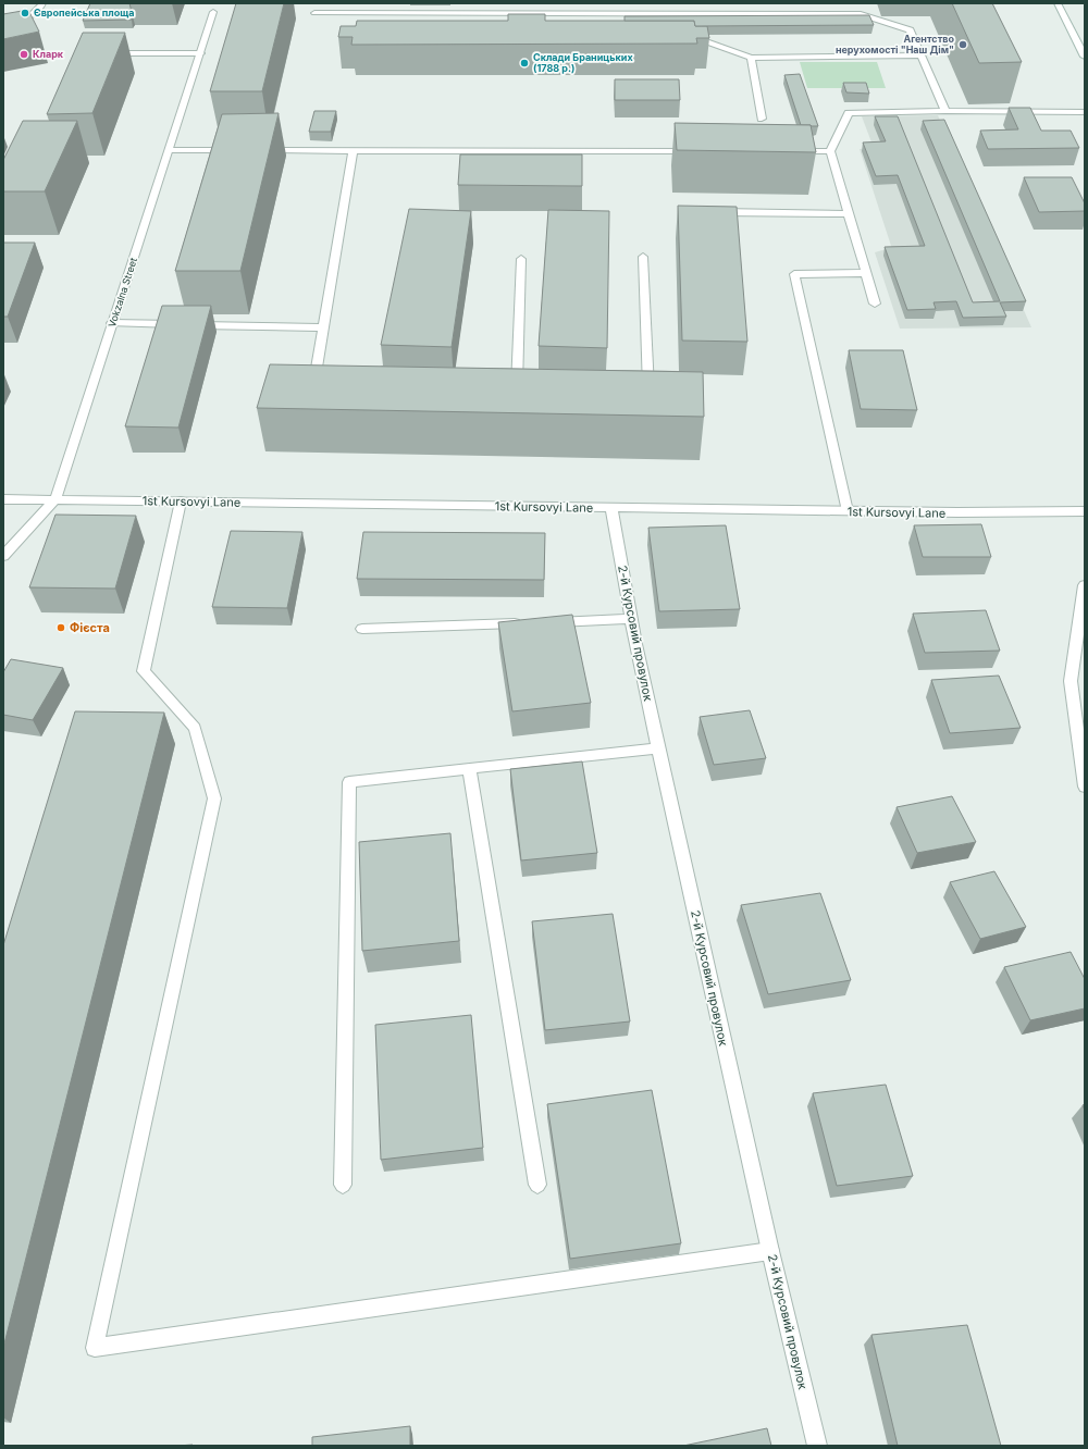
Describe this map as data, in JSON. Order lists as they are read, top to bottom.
{
  "streets": {
    "street": ["Vokzalna Street", "1st Kursovyi Lane", "2-й Курсовий провулок"]
  },
  "crossings": [
    ["Vokzalna Street", "1st Kursovyi Lane"],
    ["1st Kursovyi Lane", "2-й Курсовий провулок"]
  ],
  "places": [
    "Європейська площа",
    "Агентство нерухомості \"Наш Дім\"",
    "Кларк",
    "Склади Браницьких (1788 р.)",
    "Фієста"
  ]
}
